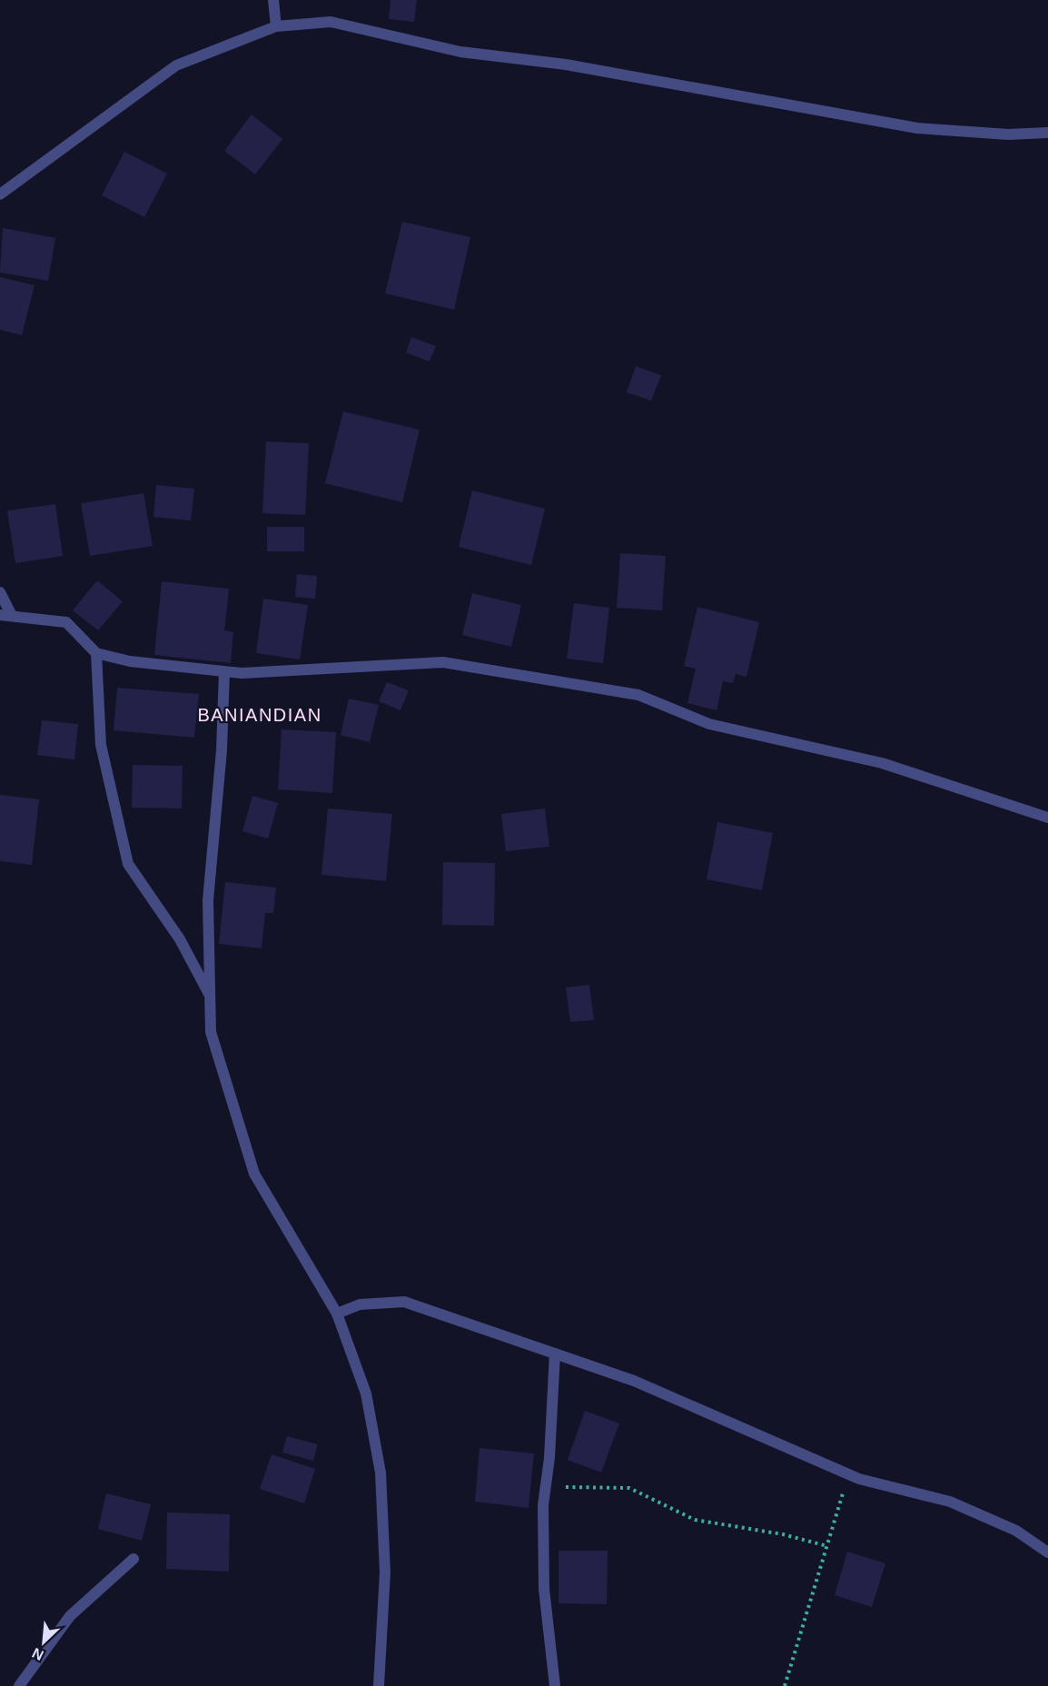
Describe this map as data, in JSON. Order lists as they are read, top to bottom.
{
  "districts": ["BANIANDIAN"],
  "north": "bottom left"
}
